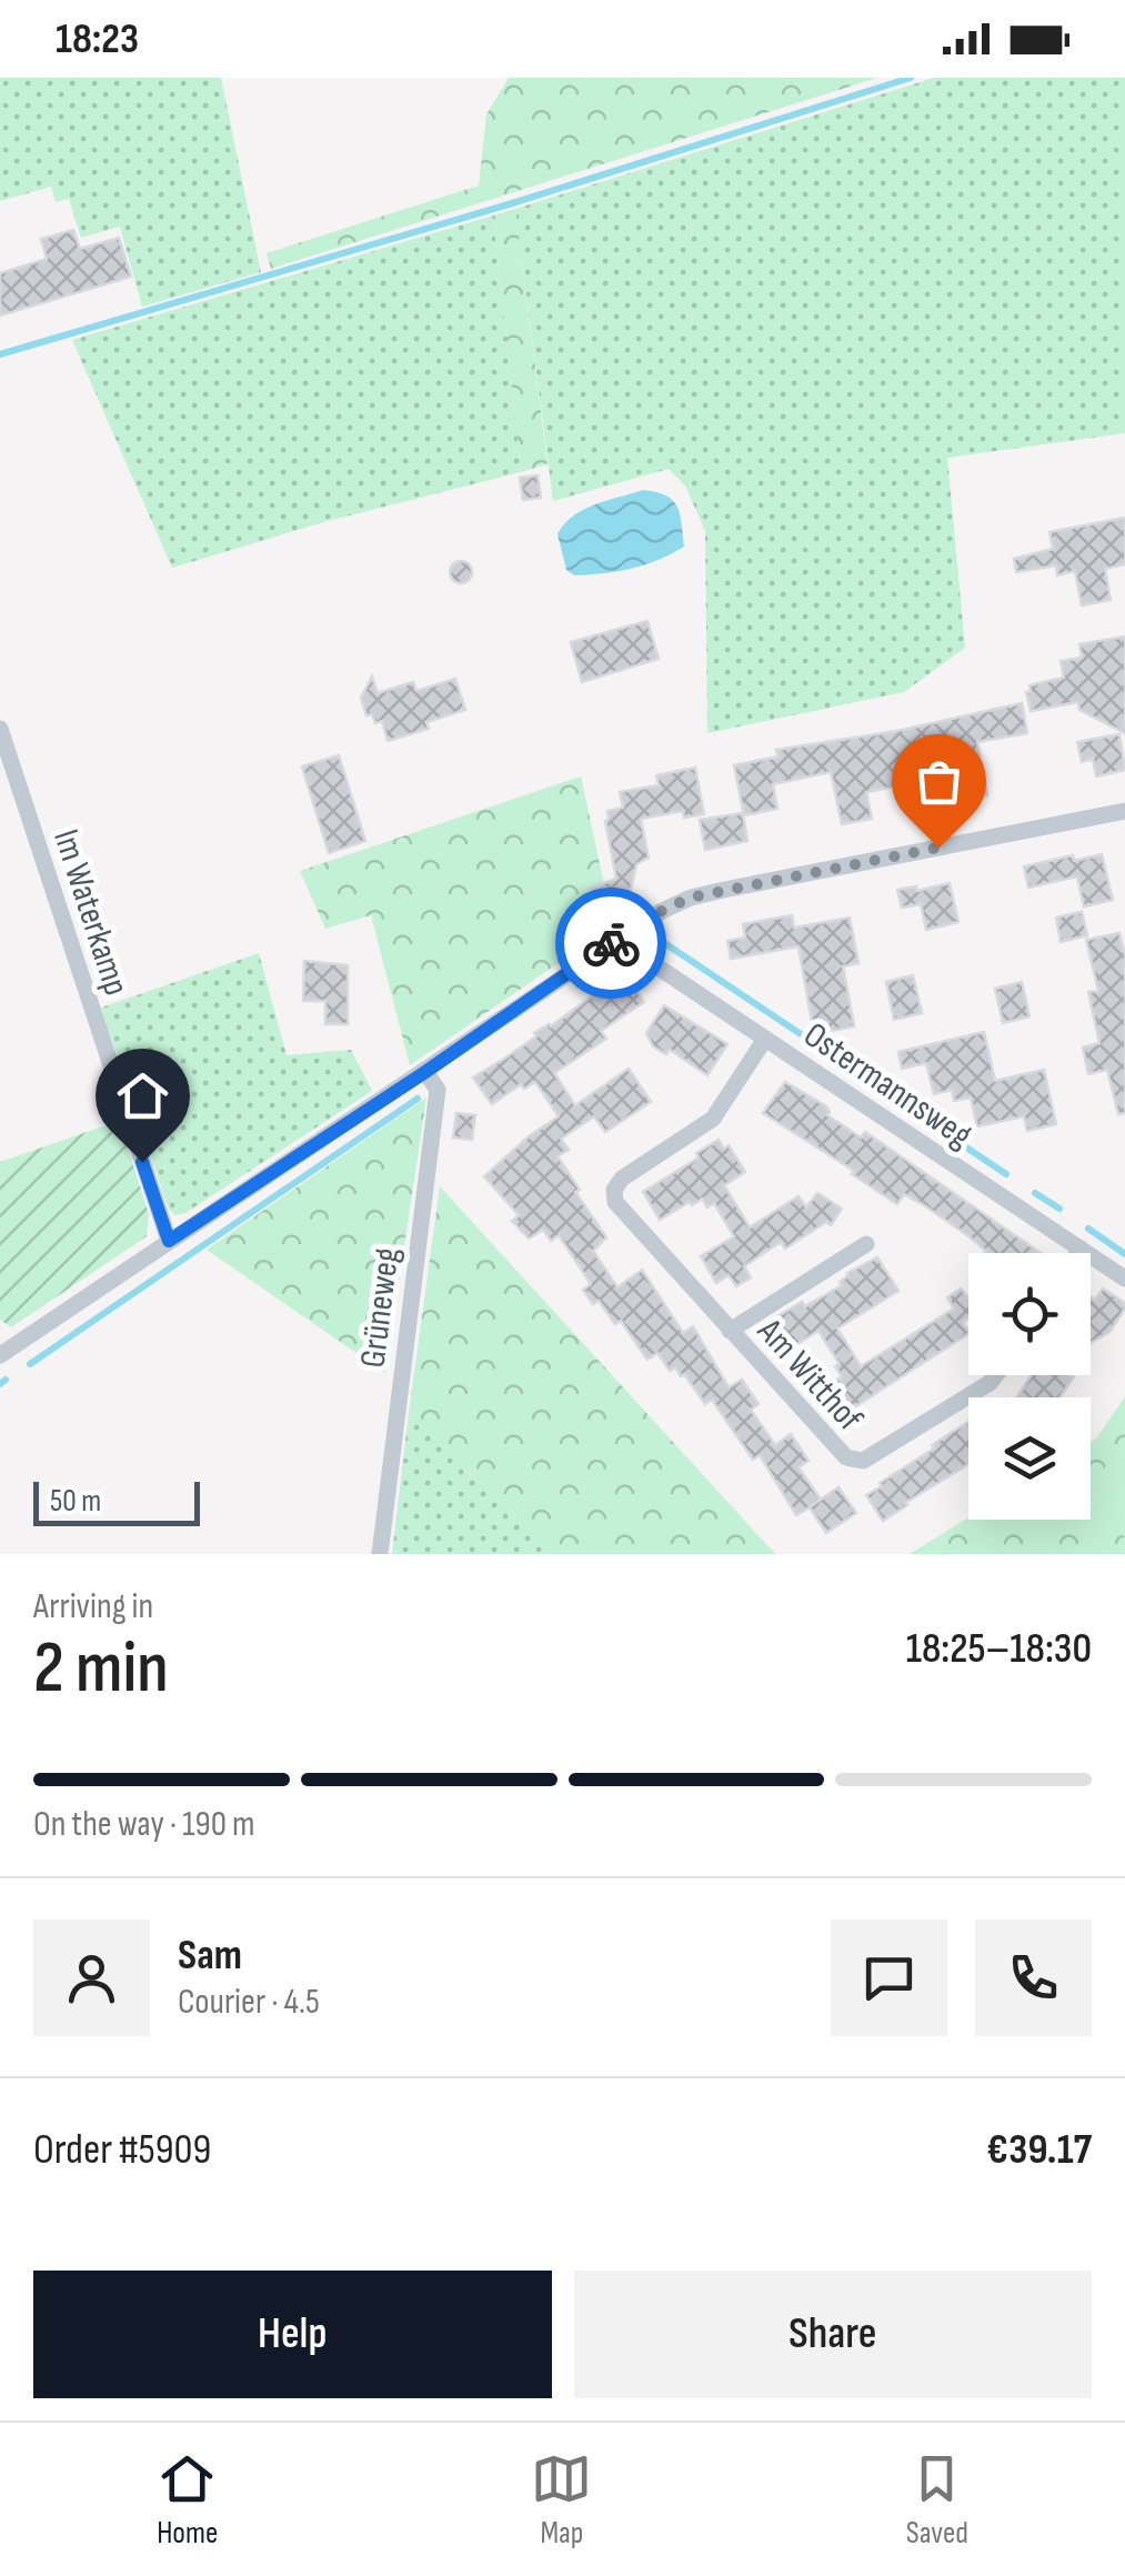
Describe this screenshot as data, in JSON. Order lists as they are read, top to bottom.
{
  "streets": {
    "street": [
      "Im Waterkamp",
      "Ostermannsweg",
      "Grüneweg",
      "Am Witthof"
    ]
  },
  "crossings": [
    ["Ostermannsweg", "Am Witthof"]
  ],
  "scale_bar": "50 m",
  "page": {
    "status": "18:23",
    "scale": "50 m",
    "heading": ["2 min", "Arriving in", "18:25–18:30"],
    "panel": [
      "Sam",
      "Courier · 4.5",
      "Order #5909",
      "€39.17"
    ],
    "bar": "On the way · 190 m",
    "buttons": ["Help", "Share"],
    "tabs": ["Home", "Map", "Saved"]
  }
}
